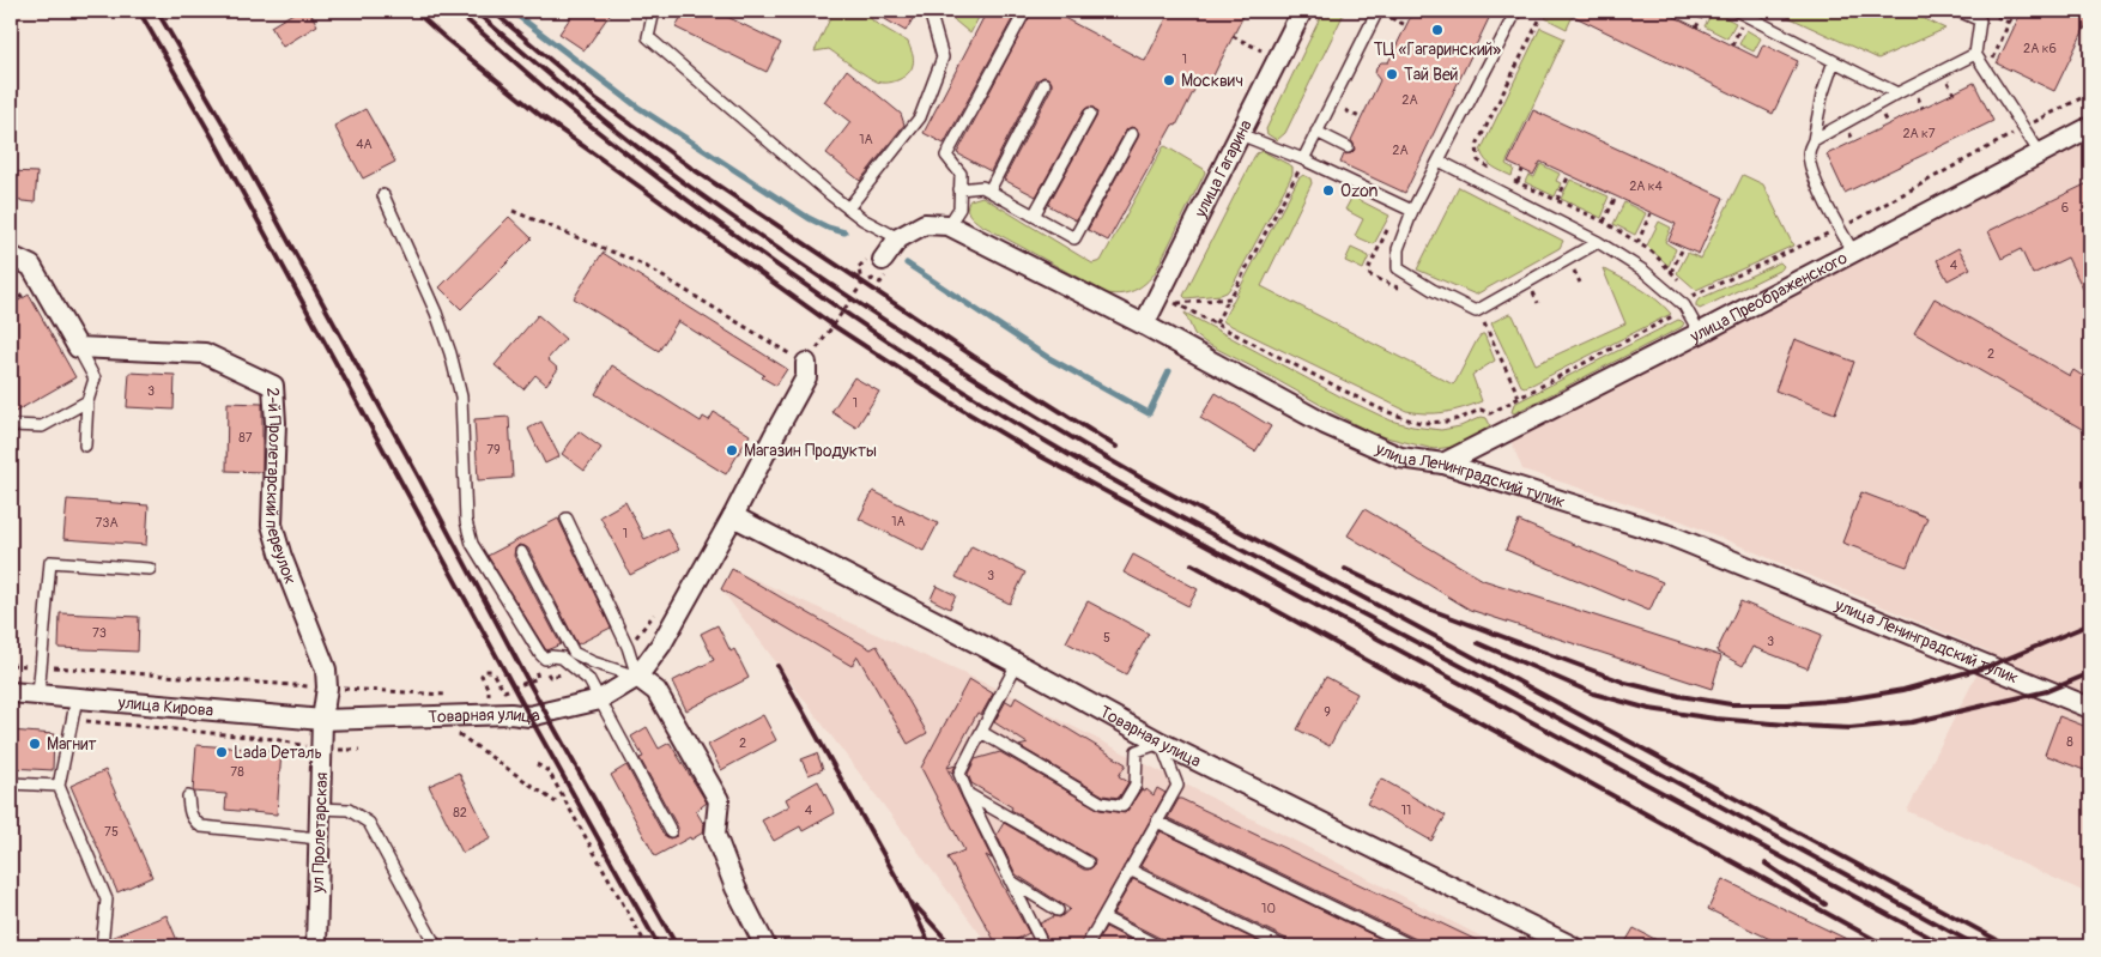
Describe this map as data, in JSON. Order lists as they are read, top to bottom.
{
  "streets": {
    "street": [
      "улица Гагарина",
      "улица Преображенского",
      "улица Ленинградский тупик",
      "2-й Пролетарский переулок",
      "улица Кирова",
      "Товарная улица",
      "ул Пролетарская"
    ]
  },
  "crossings": [
    ["улица Гагарина", "улица Ленинградский тупик"],
    ["улица Преображенского", "улица Ленинградский тупик"],
    ["2-й Пролетарский переулок", "улица Кирова"],
    ["2-й Пролетарский переулок", "Товарная улица"],
    ["2-й Пролетарский переулок", "ул Пролетарская"],
    ["улица Кирова", "Товарная улица"],
    ["улица Кирова", "ул Пролетарская"],
    ["Товарная улица", "ул Пролетарская"]
  ],
  "places": [
    "ТЦ «Гагаринский»",
    "Тай Вей",
    "Москвич",
    "Ozon",
    "Магазин Продукты",
    "Магнит",
    "Lada Dеталь"
  ],
  "house_numbers": [
    "2А к6",
    "1",
    "2А",
    "2А к7",
    "1А",
    "4А",
    "2А",
    "2А к4",
    "6",
    "4",
    "2",
    "3",
    "1",
    "87",
    "79",
    "1А",
    "73А",
    "1",
    "3",
    "73",
    "5",
    "3",
    "9",
    "8",
    "2",
    "78",
    "4",
    "11",
    "82",
    "75",
    "10"
  ]
}
